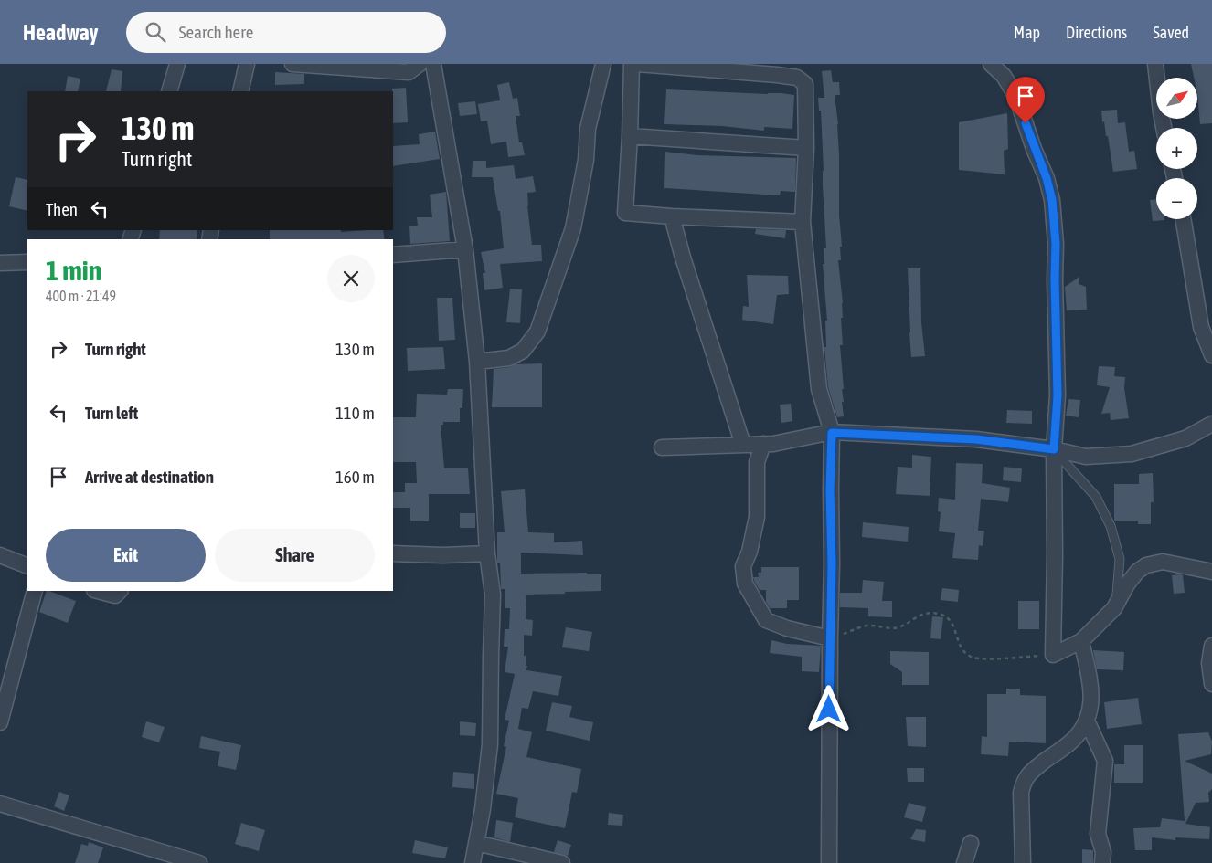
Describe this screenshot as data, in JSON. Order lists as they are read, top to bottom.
{
  "north": "top right",
  "page": {
    "header": "Headway",
    "search": "Search here",
    "nav": ["Map", "Directions", "Saved"],
    "map_buttons": ["+", "−"],
    "turn": ["130 m", "Turn right"],
    "then": "Then",
    "heading": ["1 min", "400 m · 21:49"],
    "list": [
      {
        "name": "Turn right",
        "value": "130 m"
      },
      {
        "name": "Turn left",
        "value": "110 m"
      },
      {
        "name": "Arrive at destination",
        "value": "160 m"
      }
    ],
    "buttons": ["Exit", "Share"]
  }
}
